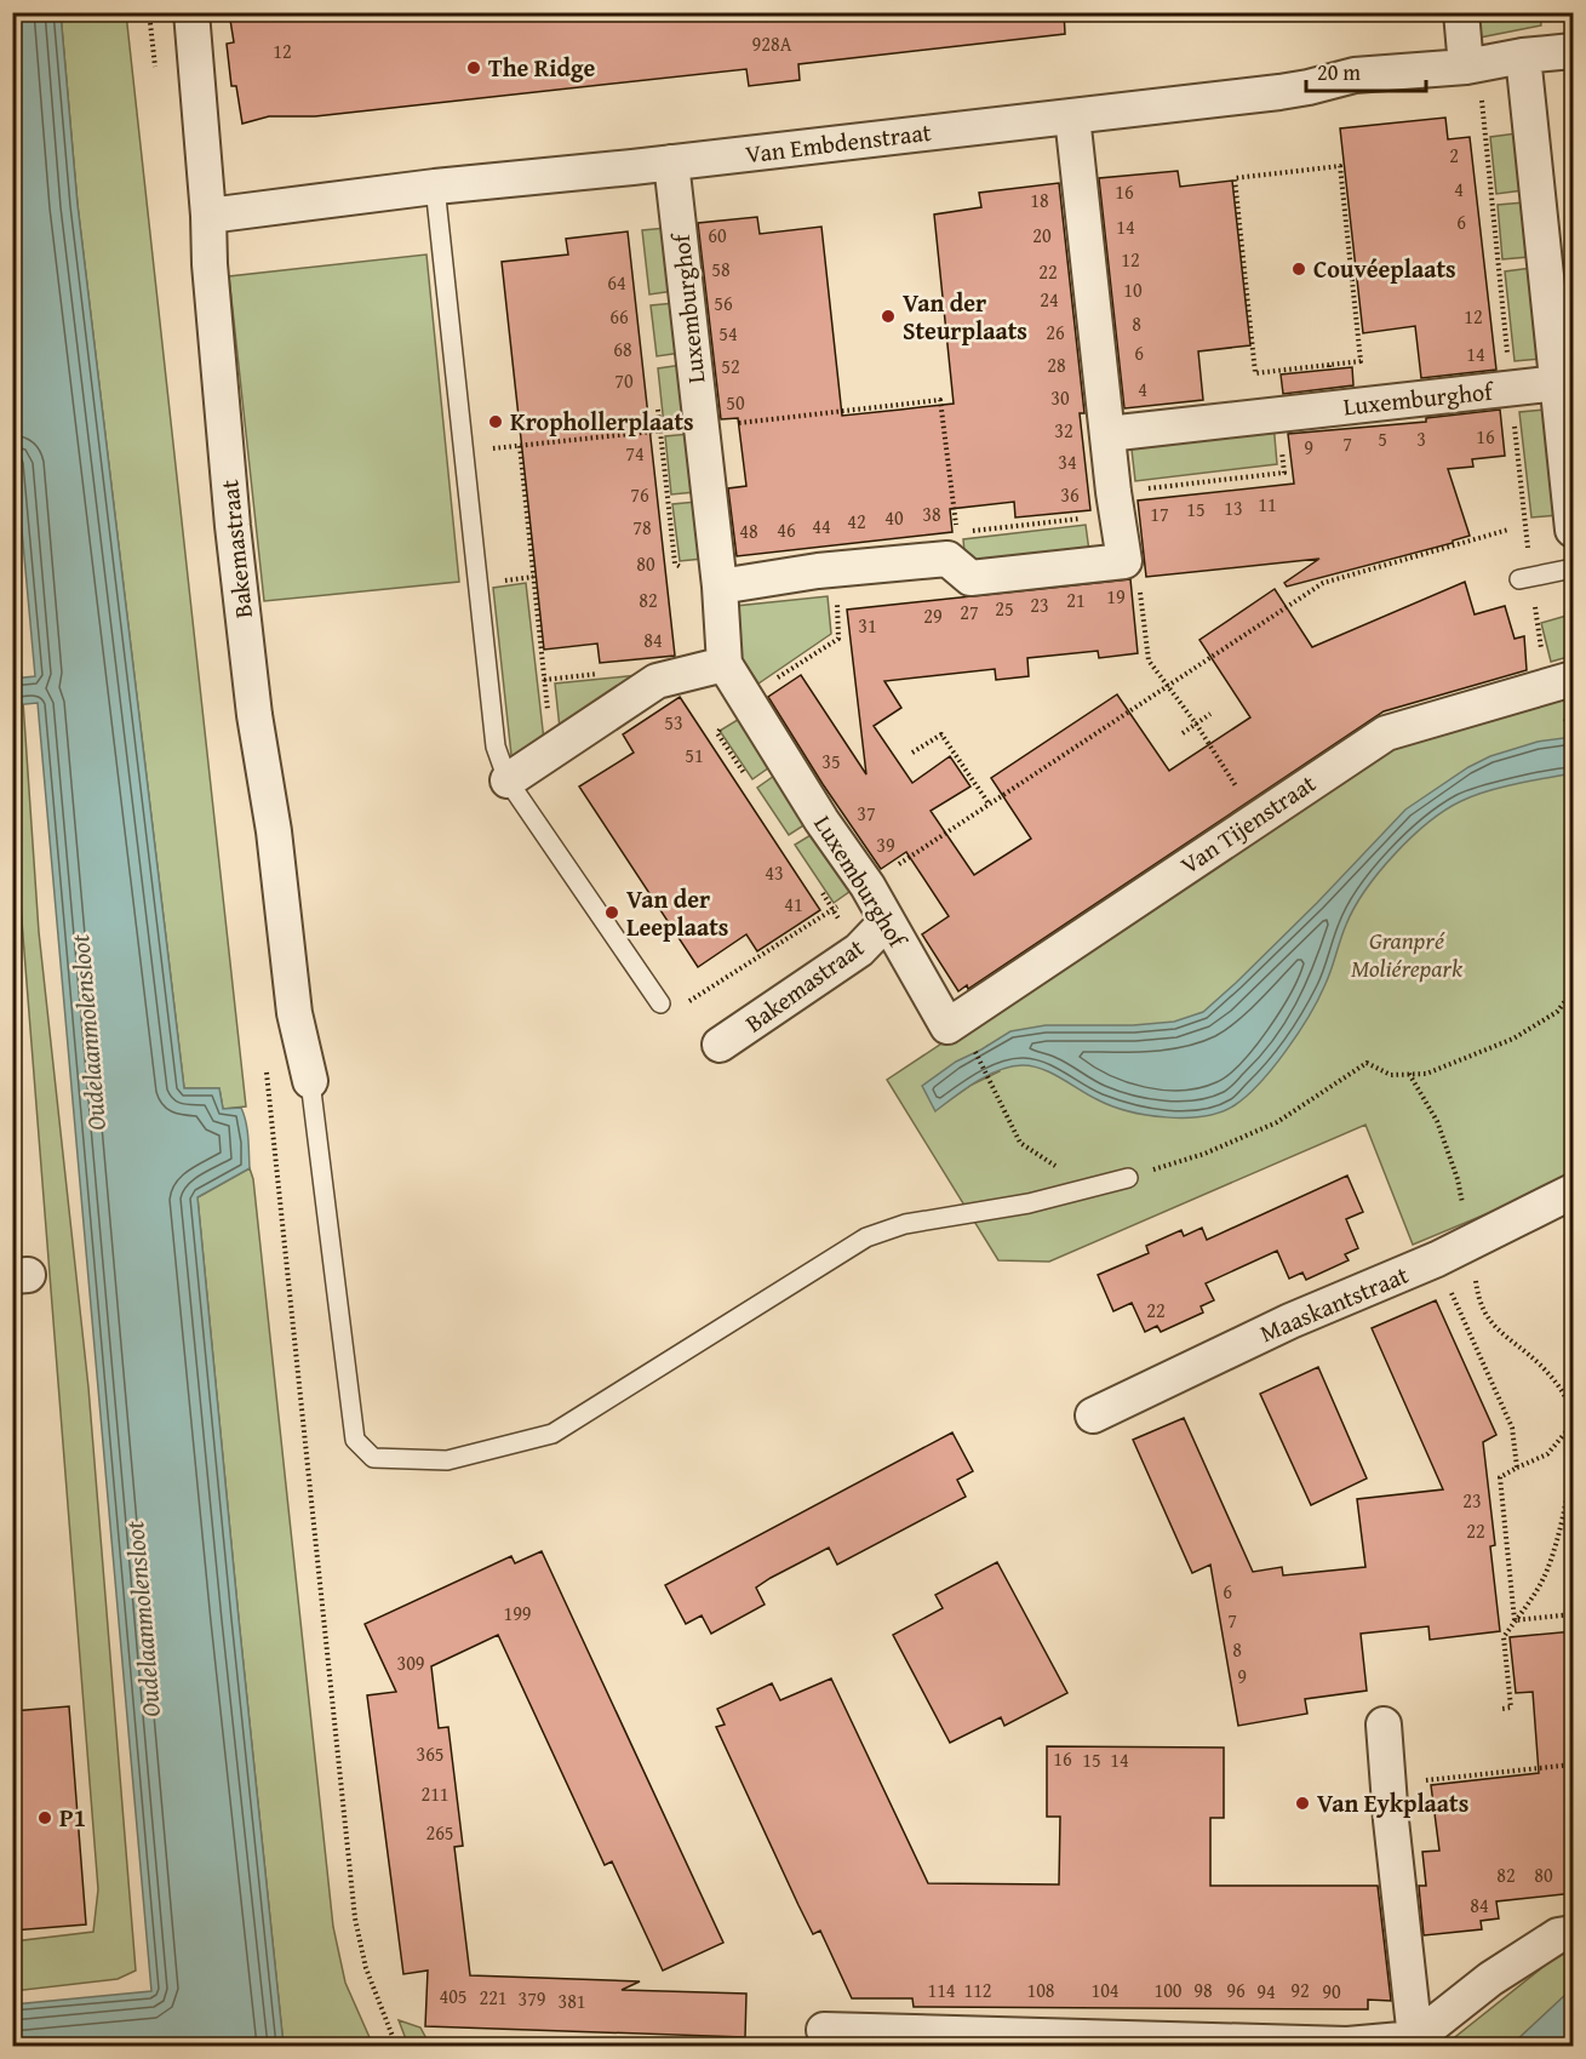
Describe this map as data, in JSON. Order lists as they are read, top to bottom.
{
  "streets": {
    "street": [
      "Van Embdenstraat",
      "Luxemburghof",
      "Bakemastraat",
      "Van Tijenstraat",
      "Maaskantstraat"
    ]
  },
  "crossings": [
    ["Van Embdenstraat", "Luxemburghof"],
    ["Van Embdenstraat", "Bakemastraat"],
    ["Luxemburghof", "Bakemastraat"],
    ["Luxemburghof", "Van Tijenstraat"]
  ],
  "water": ["Oudelaanmolensloot"],
  "parks": ["Granpré Moliérepark"],
  "places": [
    "The Ridge",
    "Couvéeplaats",
    "Van der Steurplaats",
    "Krophollerplaats",
    "Van der Leeplaats",
    "Van Eykplaats",
    "P1"
  ],
  "house_numbers": [
    "928A",
    "12",
    "2",
    "4",
    "16",
    "18",
    "6",
    "14",
    "60",
    "20",
    "12",
    "58",
    "22",
    "64",
    "10",
    "24",
    "56",
    "66",
    "12",
    "8",
    "26",
    "54",
    "68",
    "6",
    "14",
    "28",
    "52",
    "70",
    "4",
    "30",
    "50",
    "32",
    "16",
    "5",
    "3",
    "7",
    "9",
    "74",
    "34",
    "76",
    "36",
    "11",
    "13",
    "15",
    "38",
    "17",
    "40",
    "42",
    "44",
    "78",
    "46",
    "48",
    "80",
    "19",
    "82",
    "21",
    "23",
    "25",
    "27",
    "29",
    "31",
    "84",
    "53",
    "51",
    "35",
    "37",
    "39",
    "43",
    "41",
    "22",
    "23",
    "22",
    "6",
    "199",
    "7",
    "8",
    "309",
    "9",
    "365",
    "16",
    "15",
    "14",
    "211",
    "265",
    "82",
    "80",
    "84",
    "114",
    "112",
    "108",
    "104",
    "100",
    "98",
    "96",
    "92",
    "94",
    "90",
    "405",
    "221",
    "379",
    "381"
  ],
  "scale_bar": "20 m"
}
